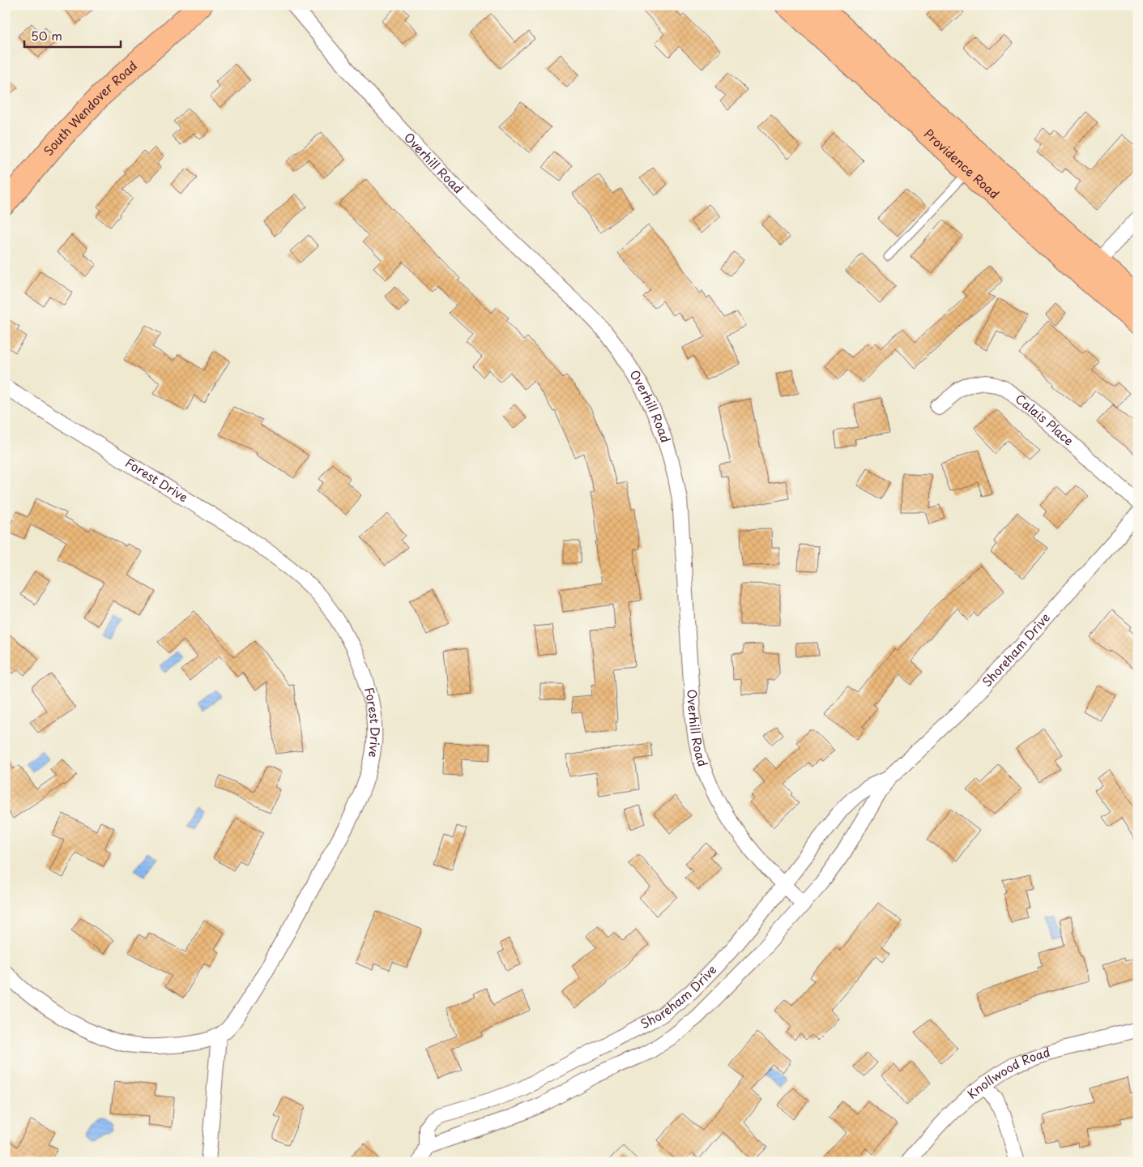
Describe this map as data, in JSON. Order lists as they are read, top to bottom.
{
  "streets": {
    "main road": ["South Wendover Road", "Providence Road"],
    "street": [
      "Overhill Road",
      "Calais Place",
      "Forest Drive",
      "Shoreham Drive",
      "Knollwood Road"
    ]
  },
  "crossings": [
    ["Overhill Road", "Shoreham Drive"]
  ],
  "scale_bar": "50 m"
}
